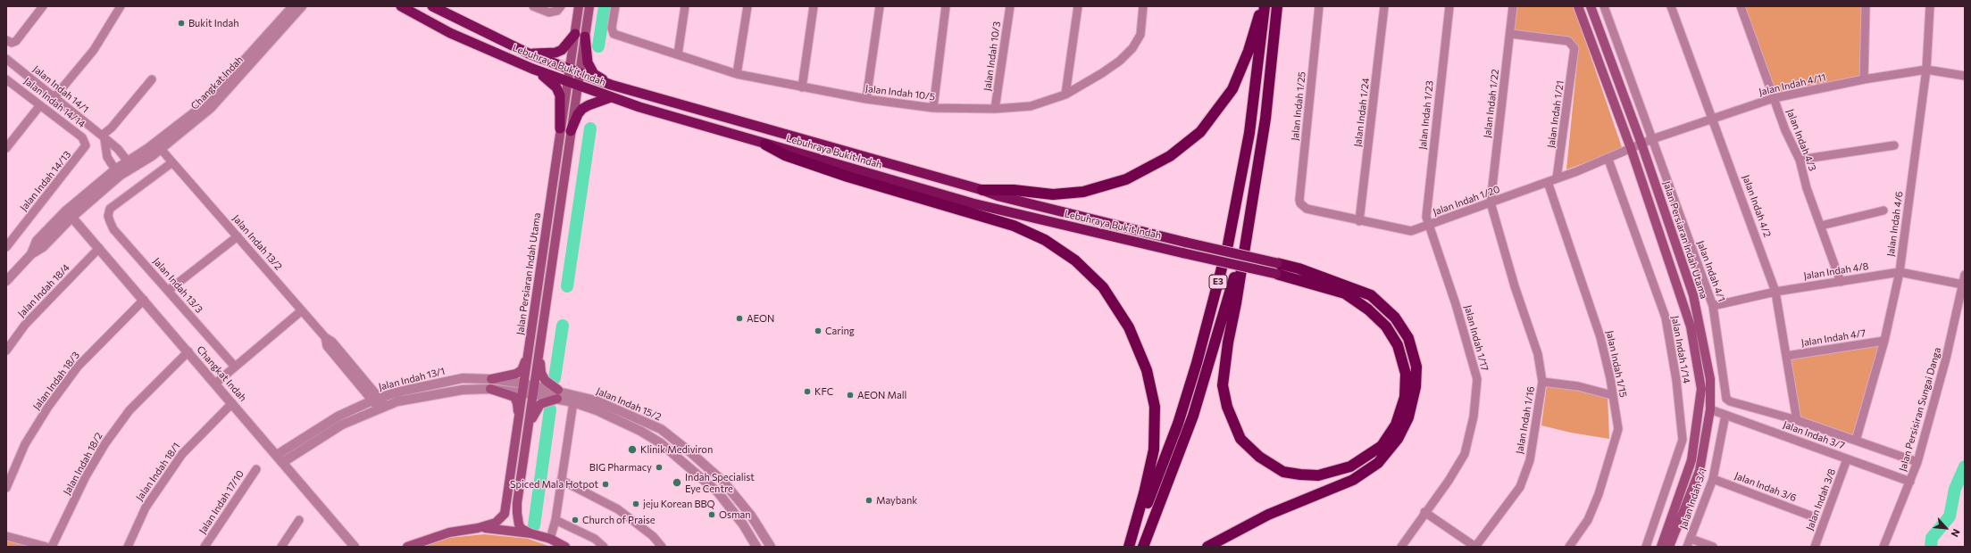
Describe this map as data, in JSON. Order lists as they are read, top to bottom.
{
  "streets": {
    "highway": ["Lebuhraya Bukit Indah", "E3"],
    "main road": ["Jalan Persiaran Indah Utama"],
    "street": [
      "Jalan Indah 10/3",
      "Changkat Indah",
      "Jalan Indah 4/11",
      "Jalan Indah 14/1",
      "Jalan Indah 10/5",
      "Jalan Indah 14/14",
      "Jalan Indah 1/22",
      "Jalan Indah 1/25",
      "Jalan Indah 1/24",
      "Jalan Indah 1/21",
      "Jalan Indah 1/23",
      "Jalan Indah 4/3",
      "Jalan Indah 14/13",
      "Jalan Indah 1/20",
      "Jalan Indah 4/2",
      "Jalan Indah 4/6",
      "Jalan Indah 13/2",
      "Jalan Indah 4/1",
      "Jalan Indah 4/8",
      "Jalan Indah 13/3",
      "Jalan Indah 18/4",
      "Jalan Indah 1/17",
      "Jalan Indah 4/7",
      "Jalan Indah 1/14",
      "Jalan Indah 1/15",
      "Jalan Indah 13/1",
      "Jalan Indah 18/3",
      "Jalan Indah 15/2",
      "Jalan Persisiran Sungai Danga",
      "Jalan Indah 1/16",
      "Jalan Indah 3/7",
      "Jalan Indah 18/2",
      "Jalan Indah 18/1",
      "Jalan Indah 3/6",
      "Jalan Indah 3/1",
      "Jalan Indah 3/8",
      "Jalan Indah 17/10"
    ]
  },
  "crossings": [
    ["Jalan Indah 10/3", "Jalan Indah 10/5"],
    ["Lebuhraya Bukit Indah", "Jalan Persiaran Indah Utama"],
    ["Changkat Indah", "Jalan Indah 14/1"],
    ["Changkat Indah", "Jalan Indah 13/2"],
    ["Changkat Indah", "Jalan Indah 18/4"],
    ["Changkat Indah", "Jalan Indah 13/1"],
    ["Changkat Indah", "Jalan Indah 18/3"],
    ["Changkat Indah", "Jalan Indah 18/2"],
    ["Changkat Indah", "Jalan Indah 18/1"],
    ["Jalan Indah 4/11", "Jalan Indah 4/3"],
    ["Jalan Indah 4/11", "Jalan Indah 1/20"],
    ["Jalan Indah 4/11", "Jalan Indah 4/2"],
    ["Jalan Indah 4/11", "Jalan Indah 4/6"],
    ["Jalan Indah 4/11", "Jalan Persiaran Indah Utama"],
    ["Jalan Indah 4/11", "Jalan Indah 4/1"],
    ["Jalan Indah 14/14", "Jalan Indah 14/13"],
    ["Jalan Indah 1/22", "Jalan Indah 1/21"],
    ["Jalan Indah 1/22", "Jalan Indah 1/20"],
    ["Jalan Indah 1/22", "Jalan Indah 1/16"],
    ["Jalan Indah 1/25", "Jalan Indah 1/20"],
    ["Jalan Indah 1/24", "Jalan Indah 1/20"],
    ["Jalan Indah 1/21", "Jalan Indah 1/20"],
    ["Jalan Indah 1/23", "Jalan Indah 1/20"],
    ["Jalan Indah 1/23", "Jalan Indah 1/17"],
    ["Jalan Indah 4/3", "Jalan Indah 4/8"],
    ["Jalan Indah 1/20", "Jalan Indah 1/17"],
    ["Jalan Indah 1/20", "Jalan Indah 1/14"],
    ["Jalan Indah 1/20", "Jalan Indah 1/15"],
    ["Jalan Indah 1/20", "Jalan Indah 1/16"],
    ["Jalan Indah 4/2", "Jalan Indah 4/1"],
    ["Jalan Indah 4/2", "Jalan Indah 4/8"],
    ["Jalan Indah 4/2", "Jalan Indah 4/7"],
    ["Jalan Indah 4/6", "Jalan Indah 4/1"],
    ["Jalan Indah 4/6", "Jalan Indah 4/8"],
    ["Jalan Indah 4/6", "Jalan Indah 4/7"],
    ["Jalan Persiaran Indah Utama", "Jalan Indah 13/1"],
    ["Jalan Persiaran Indah Utama", "Jalan Indah 15/2"],
    ["Jalan Persiaran Indah Utama", "Jalan Indah 3/7"],
    ["Jalan Indah 13/2", "Jalan Indah 13/3"],
    ["Jalan Indah 13/2", "Jalan Indah 13/1"],
    ["Jalan Indah 4/1", "Jalan Indah 4/8"],
    ["Jalan Indah 4/1", "Jalan Persisiran Sungai Danga"],
    ["Jalan Indah 4/8", "Jalan Persisiran Sungai Danga"],
    ["Jalan Indah 13/1", "Jalan Indah 15/2"],
    ["Jalan Persisiran Sungai Danga", "Jalan Indah 3/7"],
    ["Jalan Indah 3/7", "Jalan Indah 3/1"],
    ["Jalan Indah 3/7", "Jalan Indah 3/8"],
    ["Jalan Indah 3/6", "Jalan Indah 3/1"]
  ],
  "places": [
    "Bukit Indah",
    "AEON",
    "Caring",
    "KFC",
    "AEON Mall",
    "Klinik Mediviron",
    "BIG Pharmacy",
    "Indah Specialist Eye Centre",
    "Spiced Mala Hotpot",
    "Maybank",
    "jeju Korean BBQ",
    "Osman",
    "Church of Praise"
  ],
  "north": "bottom right"
}
